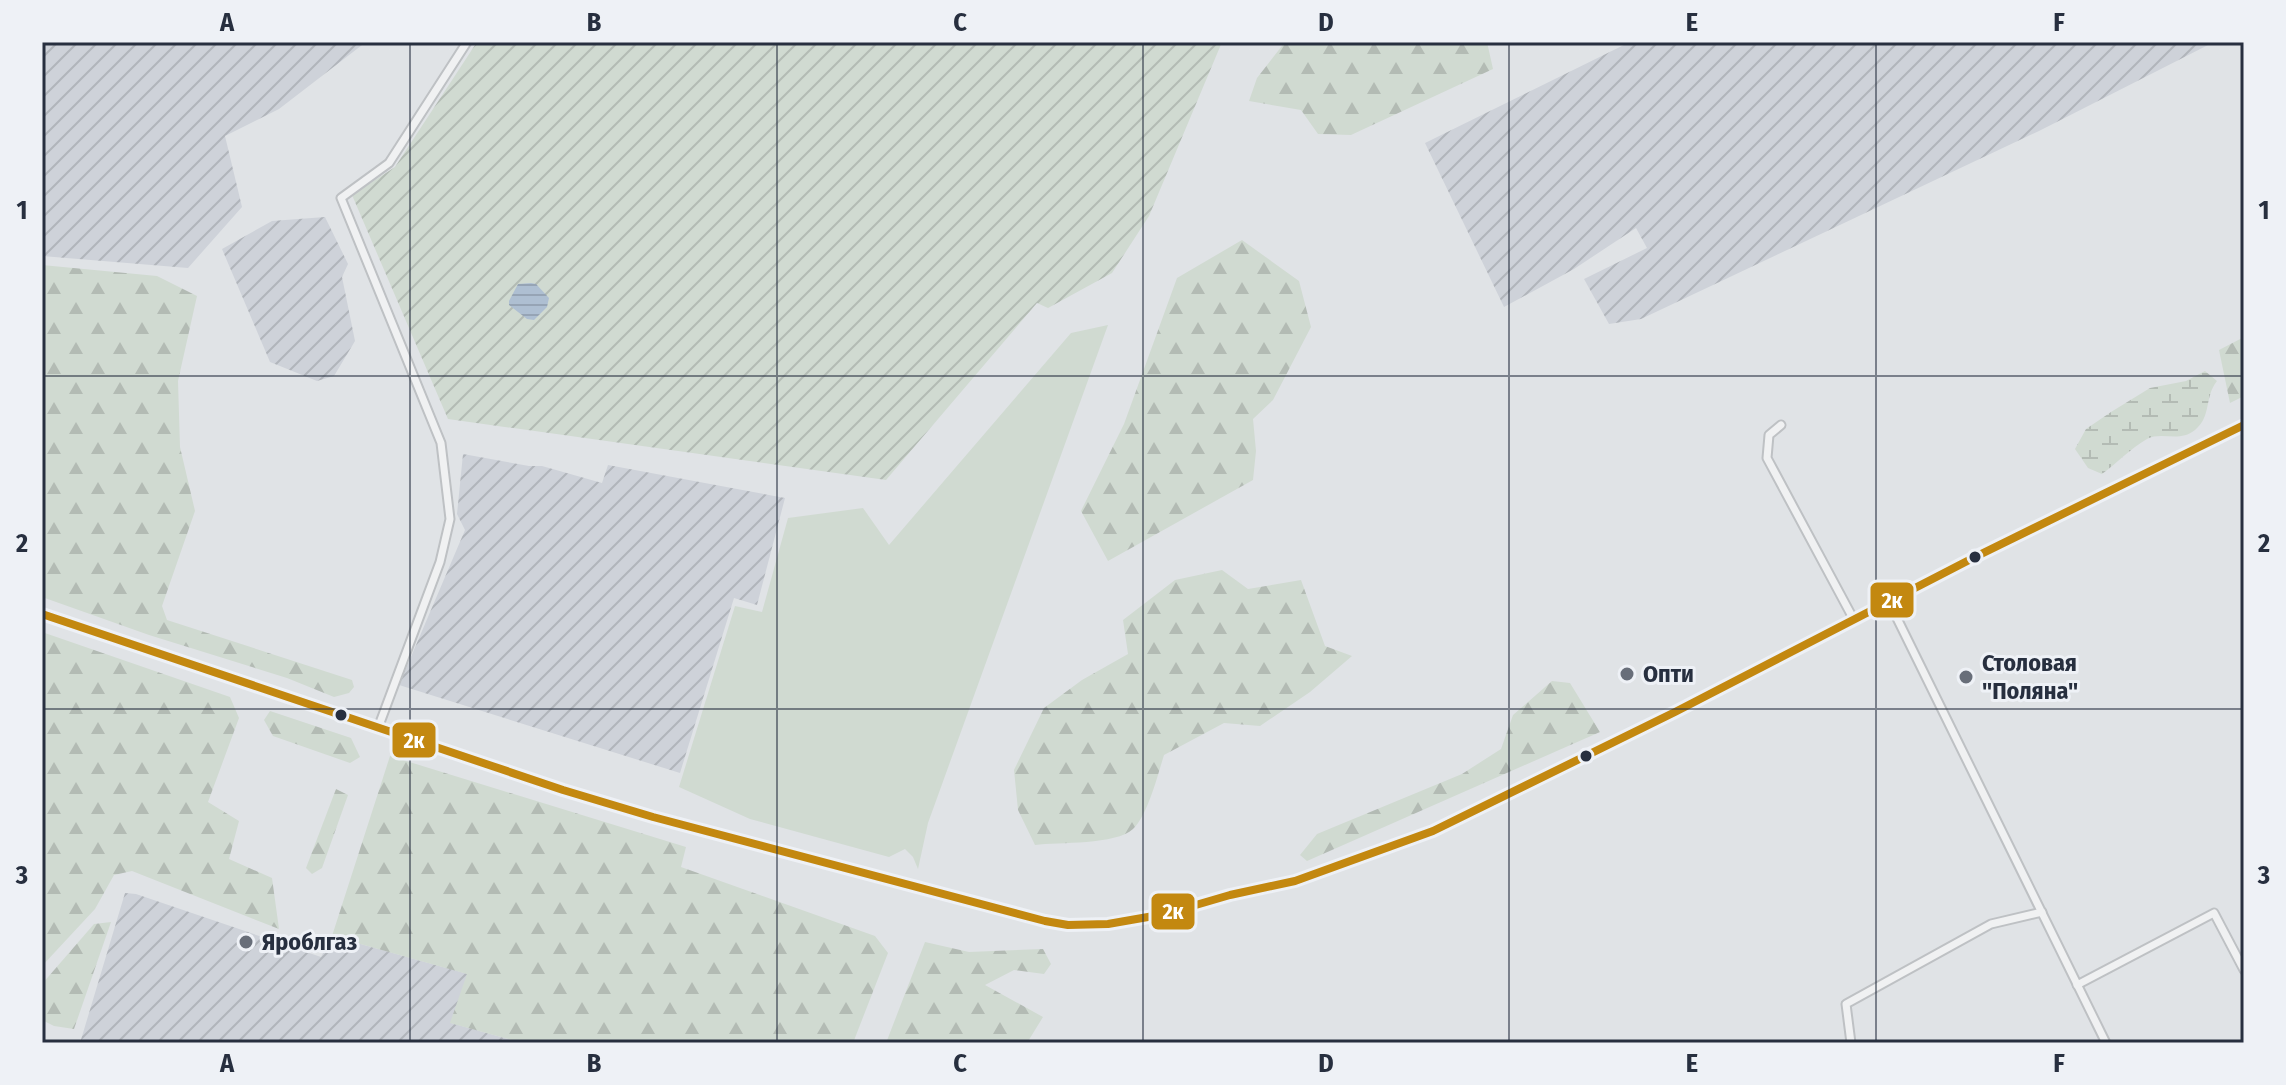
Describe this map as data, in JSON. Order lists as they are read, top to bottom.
{
  "places": ["Опти", "Столовая \"Поляна\"", "Яроблгаз"],
  "lines": ["transit line 2к"],
  "grid": {
    "columns": [
      "A",
      "B",
      "C",
      "D",
      "E",
      "F"
    ],
    "rows": ["1", "2", "3"]
  }
}
